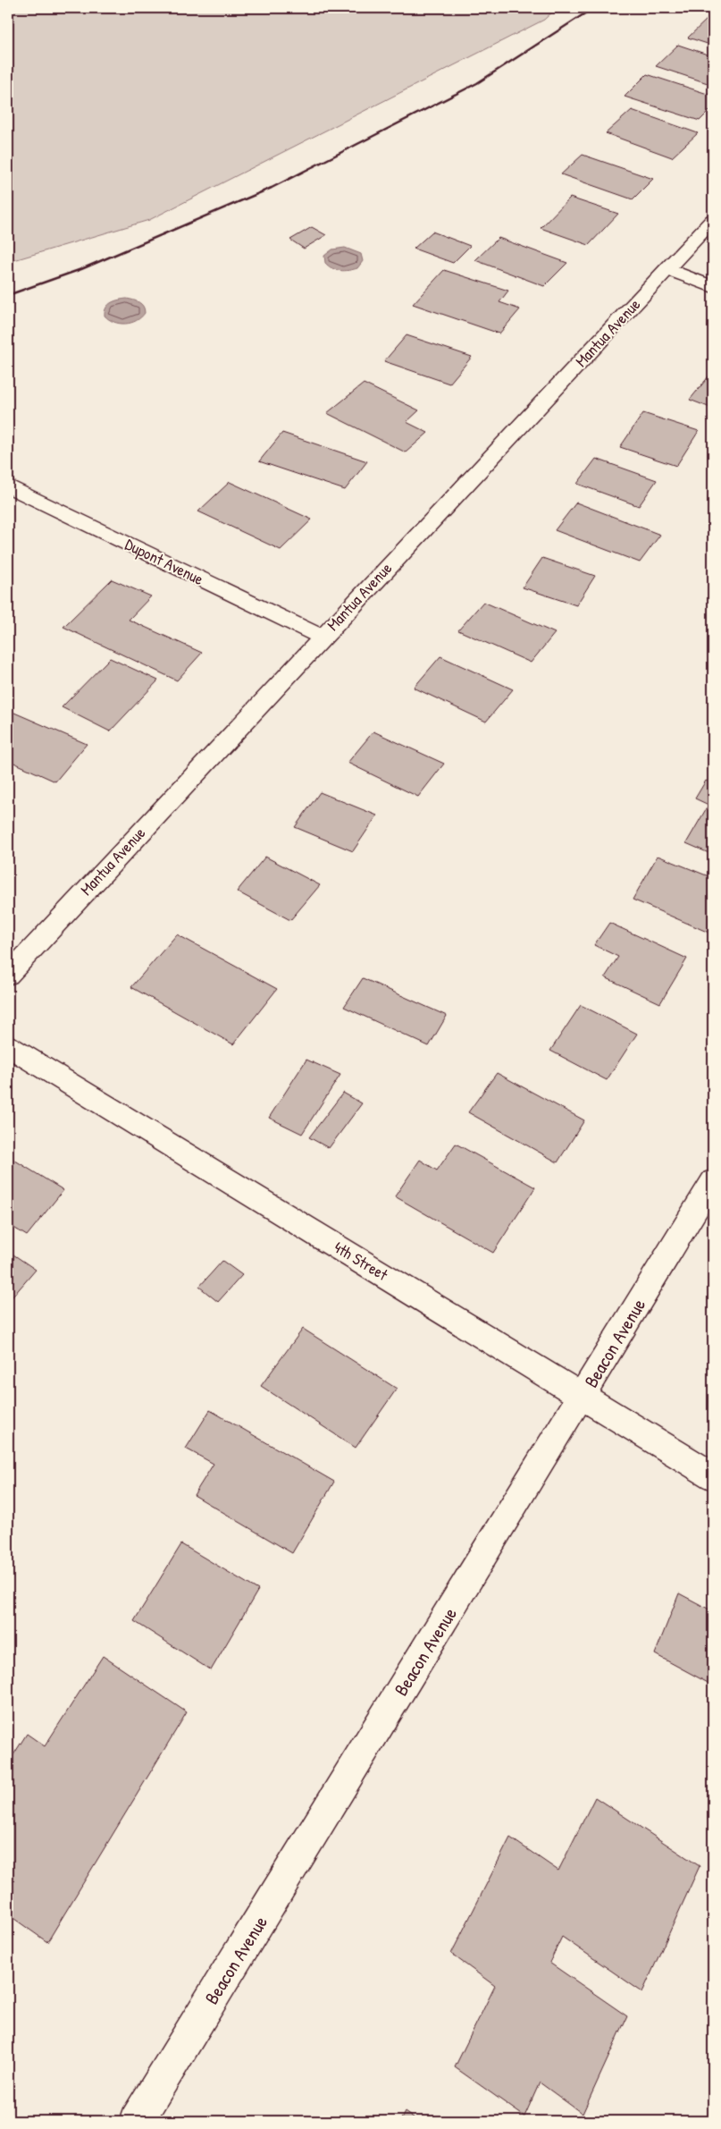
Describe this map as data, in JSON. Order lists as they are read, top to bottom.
{
  "streets": {
    "street": [
      "Mantua Avenue",
      "Dupont Avenue",
      "4th Street",
      "Beacon Avenue"
    ]
  },
  "crossings": [
    ["Mantua Avenue", "Dupont Avenue"],
    ["4th Street", "Beacon Avenue"]
  ]
}
